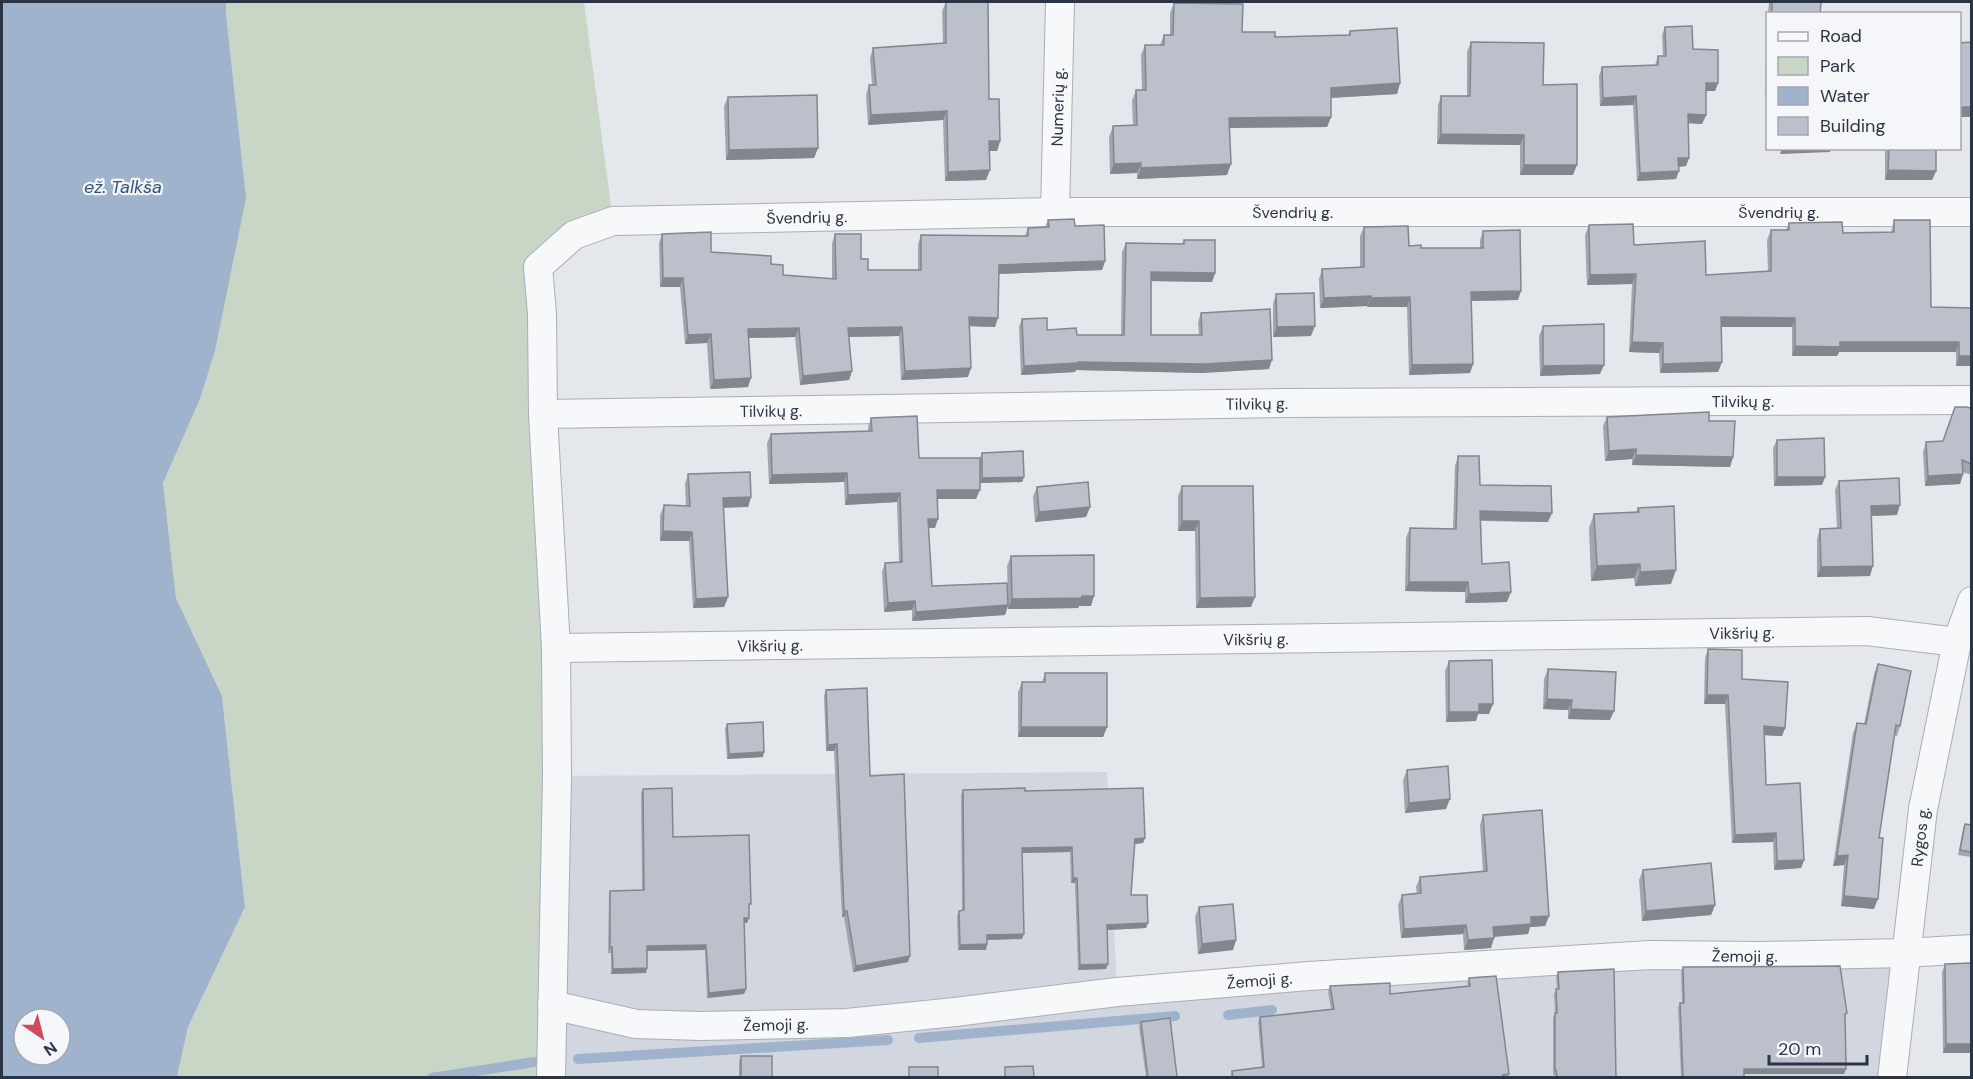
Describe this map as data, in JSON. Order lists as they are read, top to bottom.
{
  "streets": {
    "street": [
      "Numerių g.",
      "Švendrių g.",
      "Tilvikų g.",
      "Vikšrių g.",
      "Rygos g.",
      "Žemoji g."
    ]
  },
  "crossings": [
    ["Numerių g.", "Švendrių g."],
    ["Švendrių g.", "Tilvikų g."],
    ["Vikšrių g.", "Rygos g."],
    ["Rygos g.", "Žemoji g."]
  ],
  "water": ["ež. Talkša"],
  "legend": [
    "Road",
    "Park",
    "Water",
    "Building"
  ],
  "scale_bar": "20 m",
  "north": "bottom right"
}
